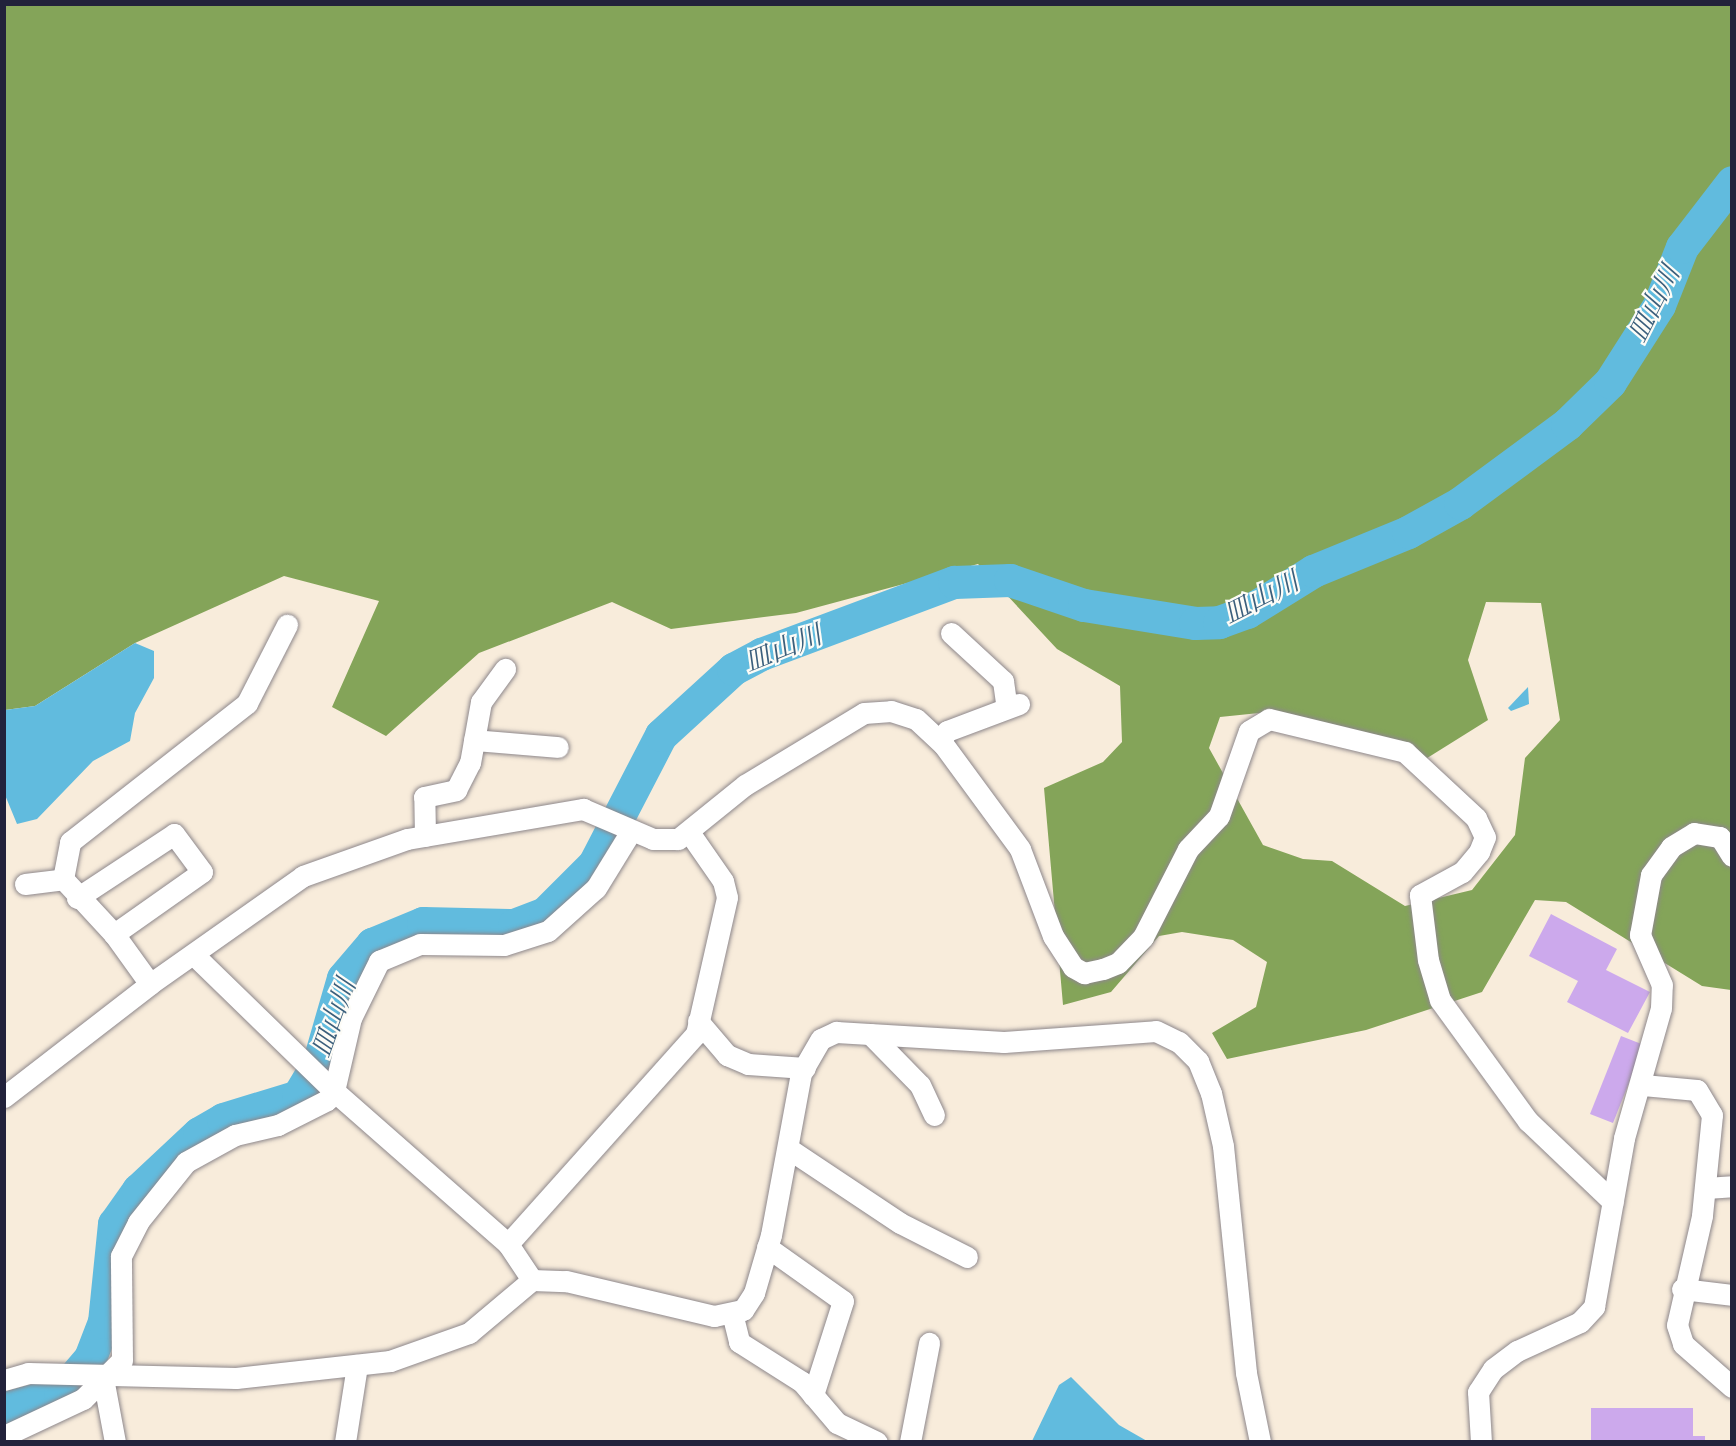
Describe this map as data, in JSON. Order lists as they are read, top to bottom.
{
  "water": ["皿山川"]
}
